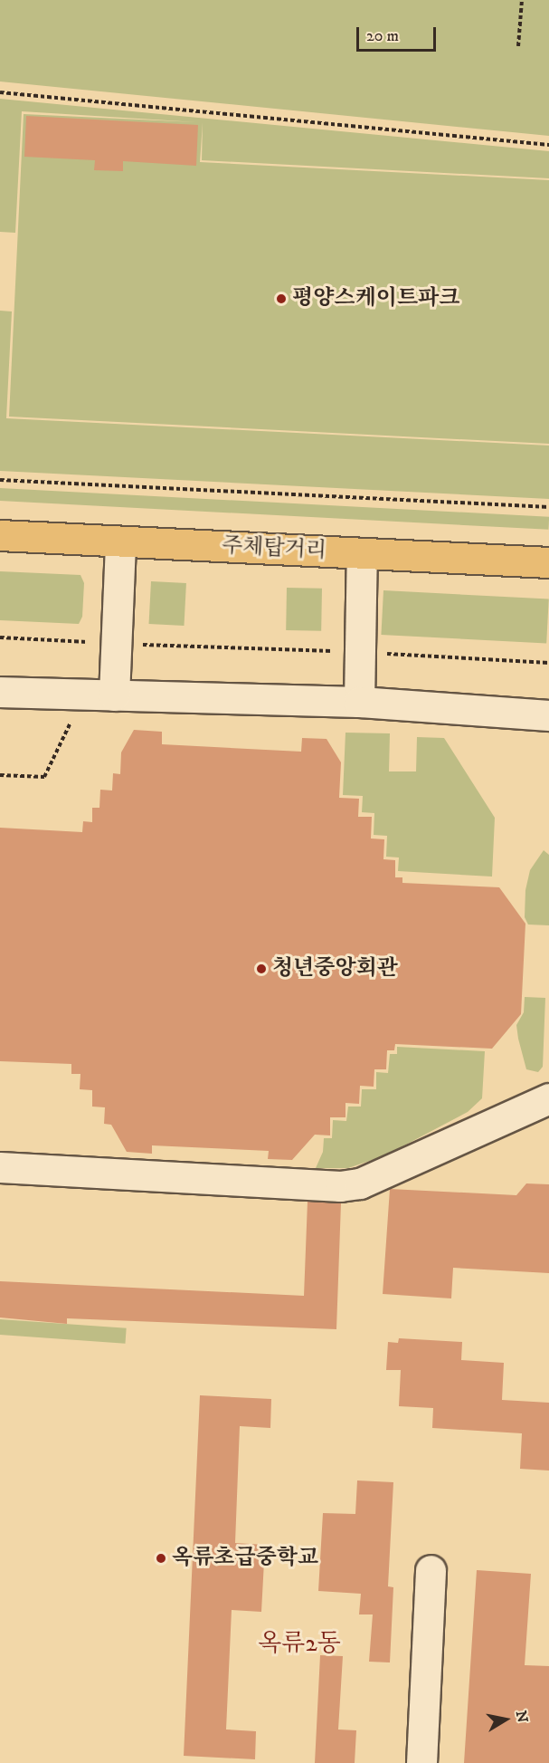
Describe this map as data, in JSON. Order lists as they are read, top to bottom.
{
  "streets": {
    "main road": ["주체탑거리"]
  },
  "districts": ["옥류2동"],
  "places": ["평양스케이트파크", "청년중앙회관", "옥류초급중학교"],
  "scale_bar": "20 m",
  "north": "right"
}
